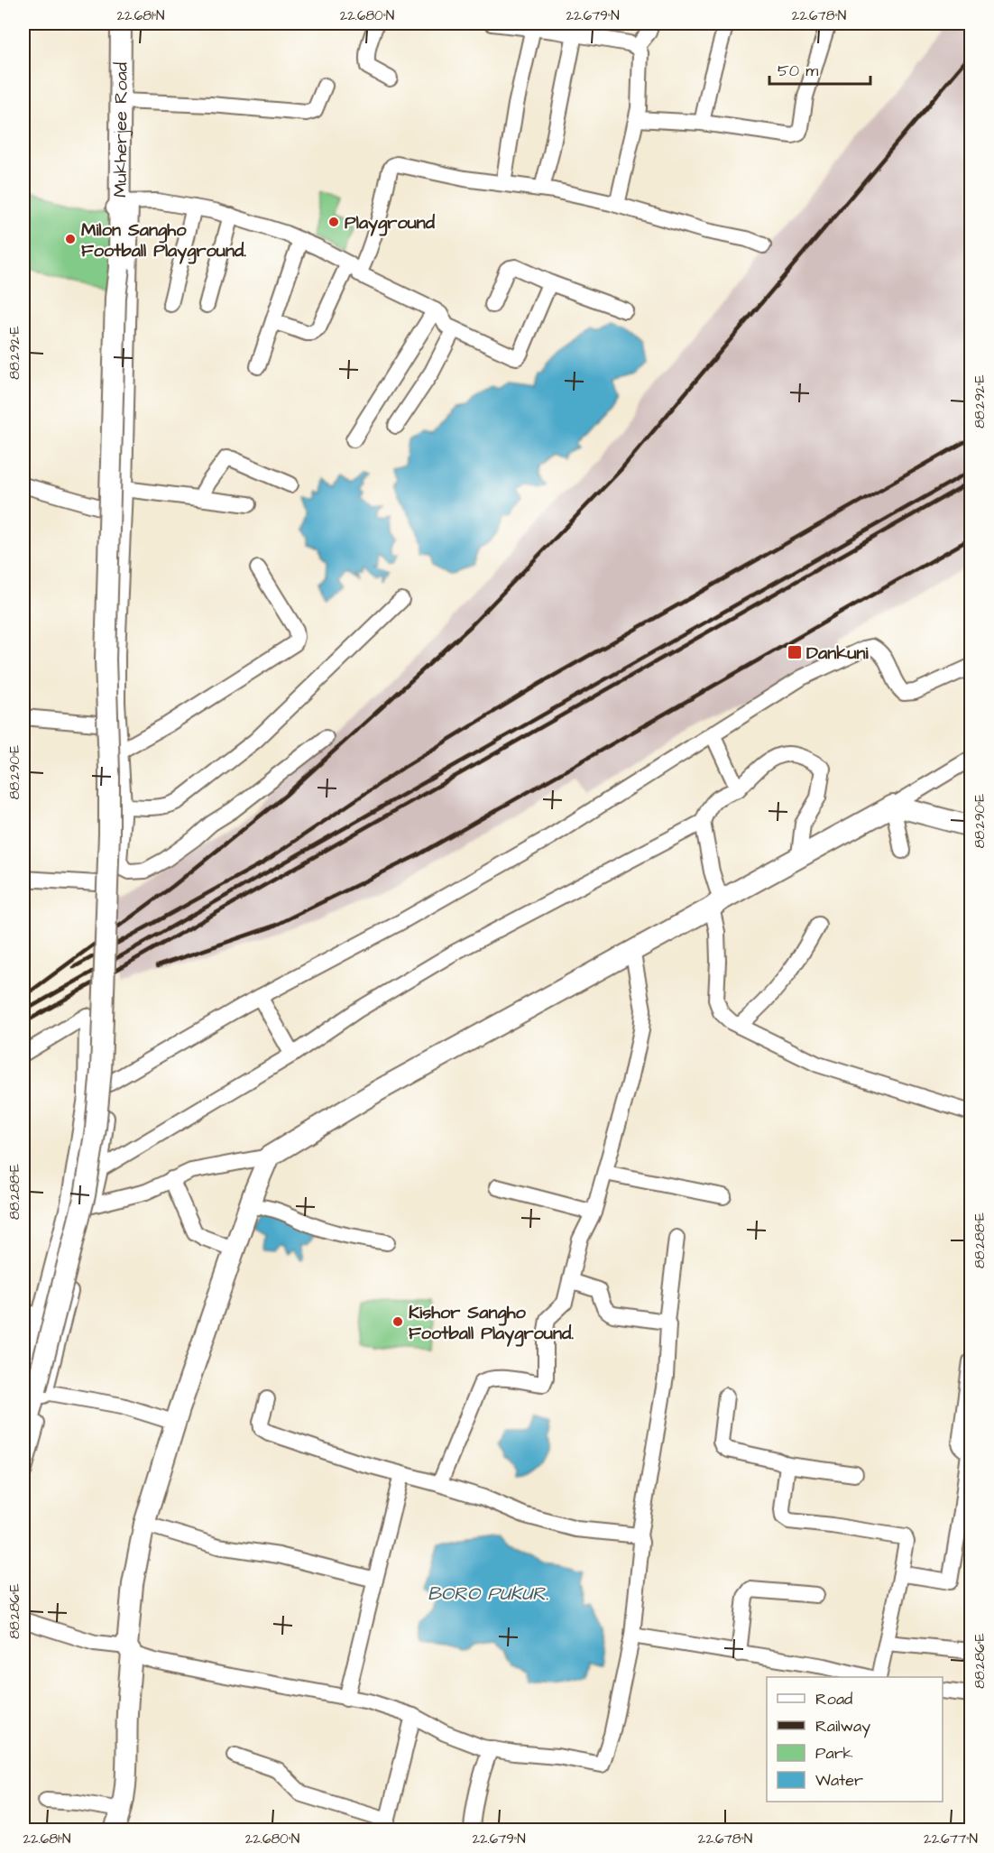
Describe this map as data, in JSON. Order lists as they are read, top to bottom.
{
  "streets": {
    "street": ["Mukherjee Road"]
  },
  "water": ["BORO PUKUR."],
  "places": {
    "other": ["Playground", "Milon Sangho Football Playground.", "Kishor Sangho Football Playground."],
    "transit": ["Dankuni"]
  },
  "legend": [
    "Road",
    "Railway",
    "Park",
    "Water"
  ],
  "scale_bar": "50 m",
  "coordinates": [
    "22.681°N",
    "22.680°N",
    "22.679°N",
    "22.678°N",
    "88.292°E",
    "88.290°E",
    "88.288°E",
    "88.286°E",
    "22.677°N"
  ]
}
